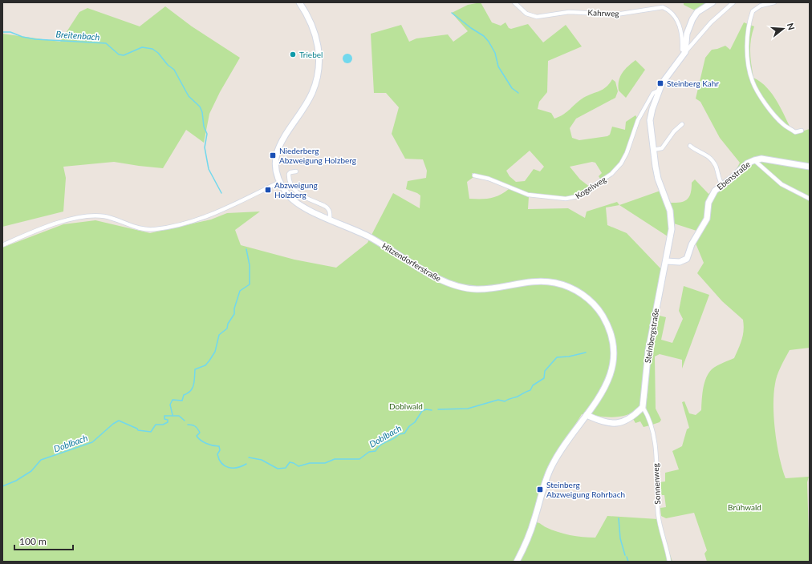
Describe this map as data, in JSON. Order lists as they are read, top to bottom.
{
  "streets": {
    "main road": ["Ebenstraße", "Hitzendorferstraße", "Steinbergstraße"],
    "street": ["Kahrweg", "Kogelweg", "Sonnenweg"]
  },
  "crossings": [
    ["Kahrweg", "Steinbergstraße"],
    ["Ebenstraße", "Steinbergstraße"],
    ["Kogelweg", "Steinbergstraße"],
    ["Steinbergstraße", "Sonnenweg"]
  ],
  "water": ["Breitenbach", "Doblbach"],
  "parks": ["Doblwald", "Brühwald"],
  "places": {
    "other": ["Triebel"],
    "transit": [
      "Steinberg Kahr",
      "Niederberg Abzweigung Holzberg",
      "Abzweigung Holzberg",
      "Steinberg Abzweigung Rohrbach"
    ]
  },
  "scale_bar": "100 m",
  "north": "right"
}
